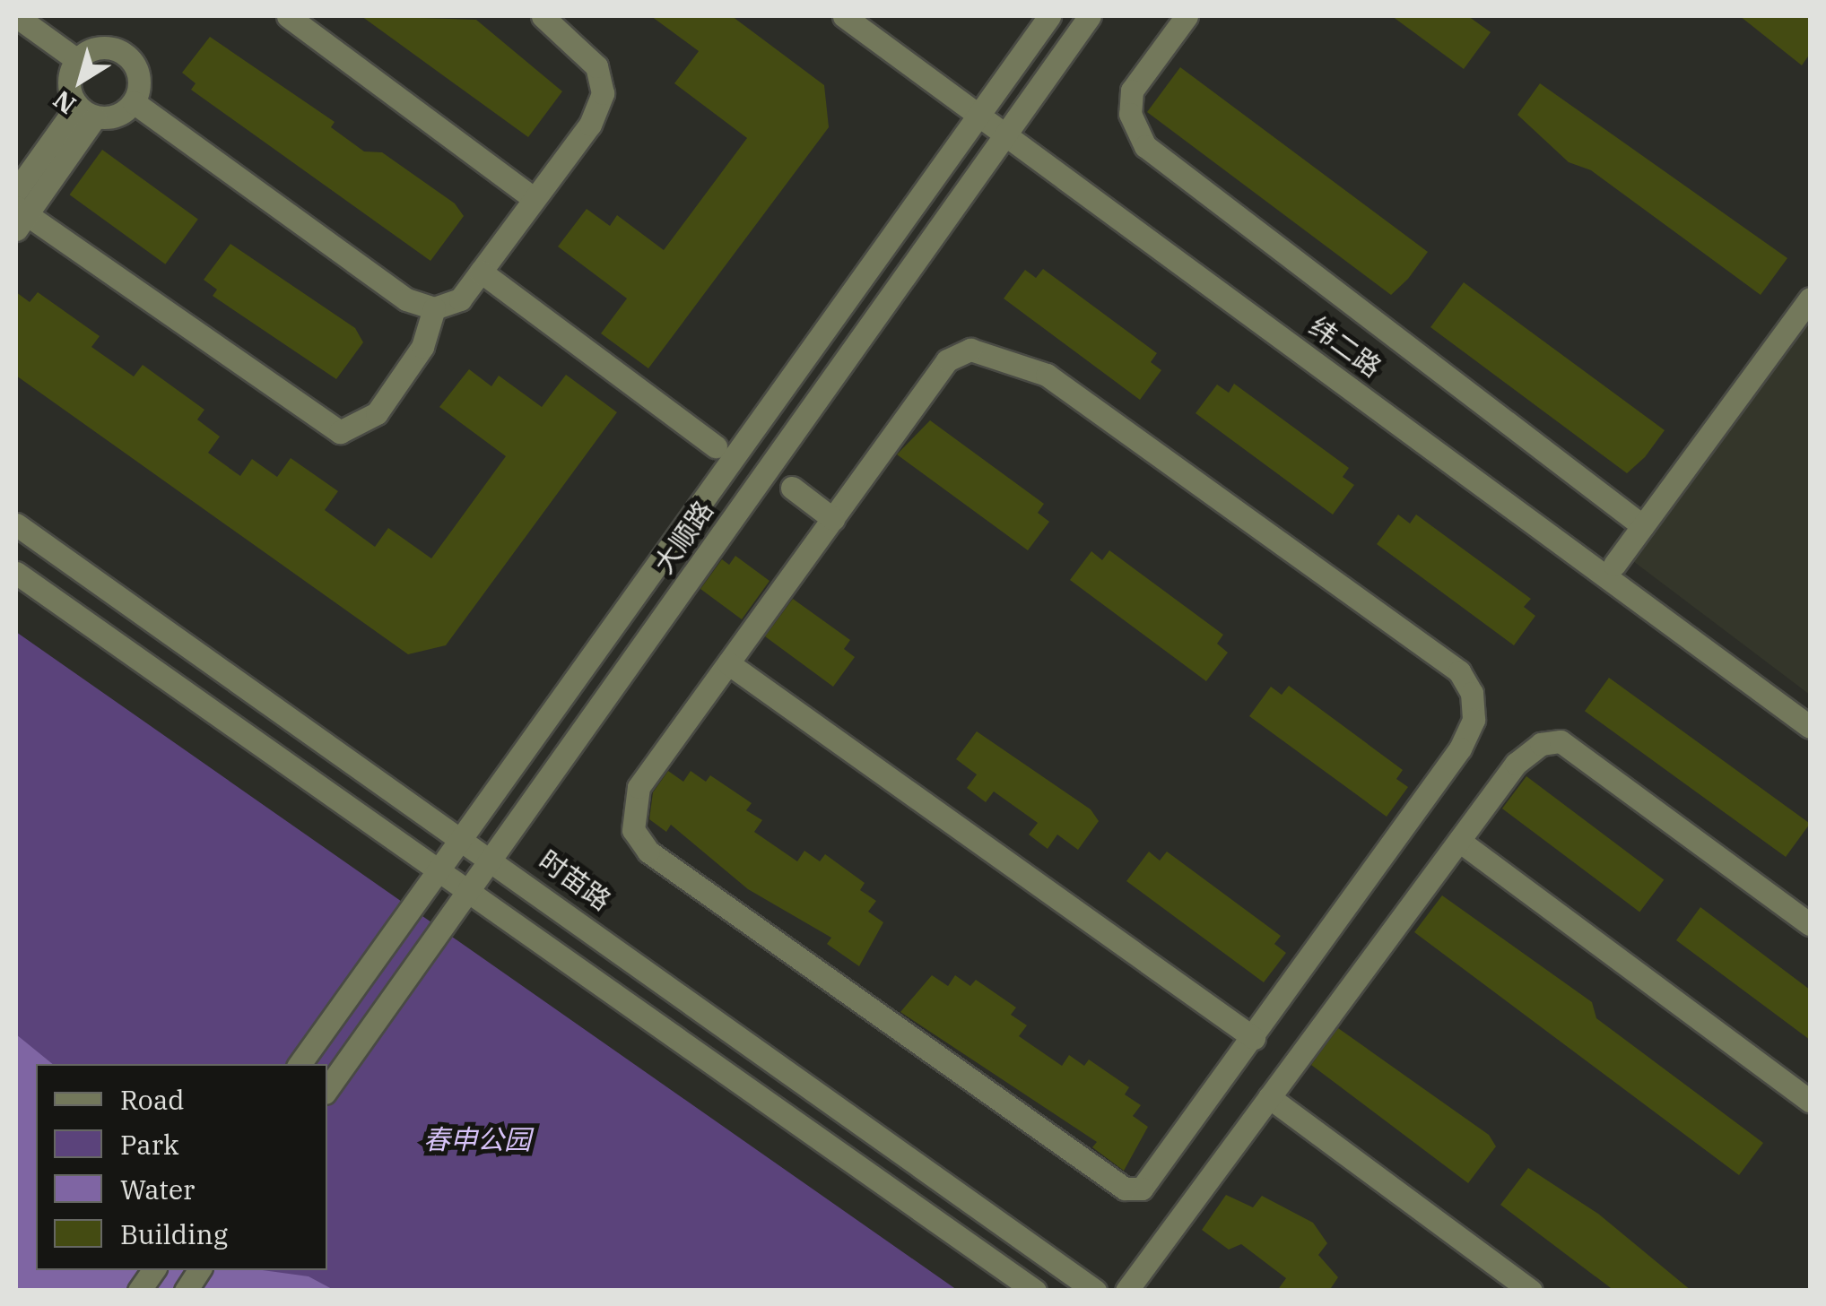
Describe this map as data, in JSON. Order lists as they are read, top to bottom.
{
  "streets": {
    "street": ["纬二路", "大顺路", "时苗路"]
  },
  "crossings": [
    ["纬二路", "大顺路"],
    ["大顺路", "时苗路"]
  ],
  "parks": ["春申公园"],
  "legend": [
    "Road",
    "Park",
    "Water",
    "Building"
  ],
  "north": "bottom left"
}
